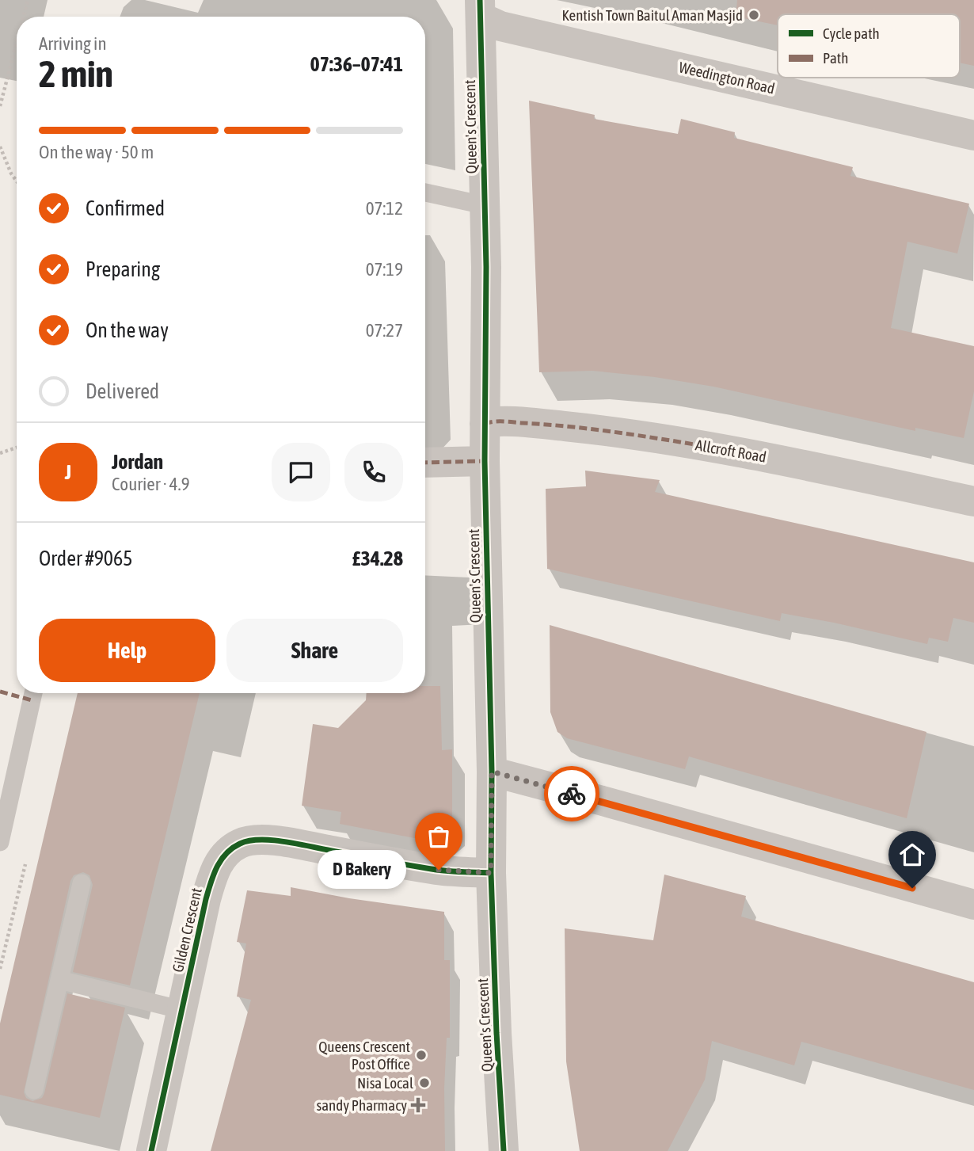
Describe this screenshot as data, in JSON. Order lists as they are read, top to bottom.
{
  "streets": {
    "street": [
      "Weedington Road",
      "Queen's Crescent",
      "Allcroft Road",
      "Gilden Crescent"
    ]
  },
  "crossings": [
    ["Weedington Road", "Queen's Crescent"],
    ["Queen's Crescent", "Allcroft Road"],
    ["Queen's Crescent", "Gilden Crescent"]
  ],
  "places": {
    "other": [
      "Kentish Town Baitul Aman Masjid",
      "D Bakery",
      "Queens Crescent Post Office",
      "Nisa Local"
    ],
    "health": ["sandy Pharmacy"]
  },
  "legend": ["Cycle path", "Path"],
  "page": {
    "heading": ["2 min", "Arriving in", "07:36–07:41"],
    "panel": [
      "Jordan",
      "Courier · 4.9",
      "Order #9065",
      "£34.28"
    ],
    "bar": "On the way · 50 m",
    "list": [
      ["Confirmed", "07:12"],
      ["Preparing", "07:19"],
      ["On the way", "07:27"],
      "Delivered"
    ],
    "round": "J",
    "buttons": ["Help", "Share"],
    "bubble": "D Bakery"
  }
}
